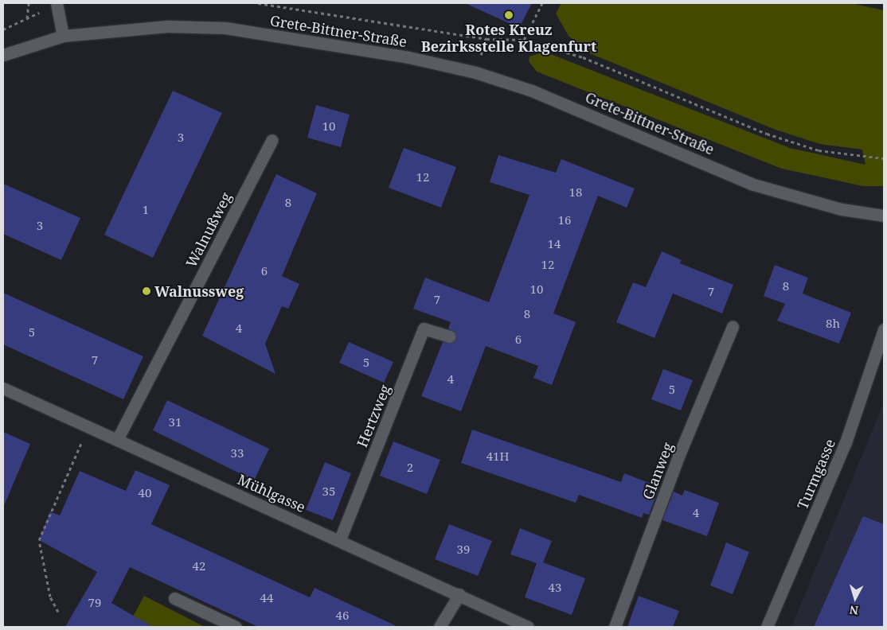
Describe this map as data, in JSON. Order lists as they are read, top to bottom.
{
  "streets": {
    "street": [
      "Grete-Bittner-Straße",
      "Walnußweg",
      "Hertzweg",
      "Glanweg",
      "Turmgasse",
      "Mühlgasse"
    ]
  },
  "crossings": [
    ["Walnußweg", "Mühlgasse"],
    ["Hertzweg", "Mühlgasse"]
  ],
  "places": ["Rotes Kreuz Bezirksstelle Klagenfurt", "Walnussweg"],
  "house_numbers": [
    "10",
    "3",
    "12",
    "18",
    "8",
    "1",
    "16",
    "3",
    "14",
    "12",
    "6",
    "8",
    "10",
    "7",
    "7",
    "8",
    "8h",
    "4",
    "5",
    "6",
    "7",
    "5",
    "4",
    "5",
    "31",
    "33",
    "41H",
    "2",
    "35",
    "40",
    "4",
    "39",
    "42",
    "43",
    "44",
    "79",
    "46"
  ],
  "north": "bottom"
}
